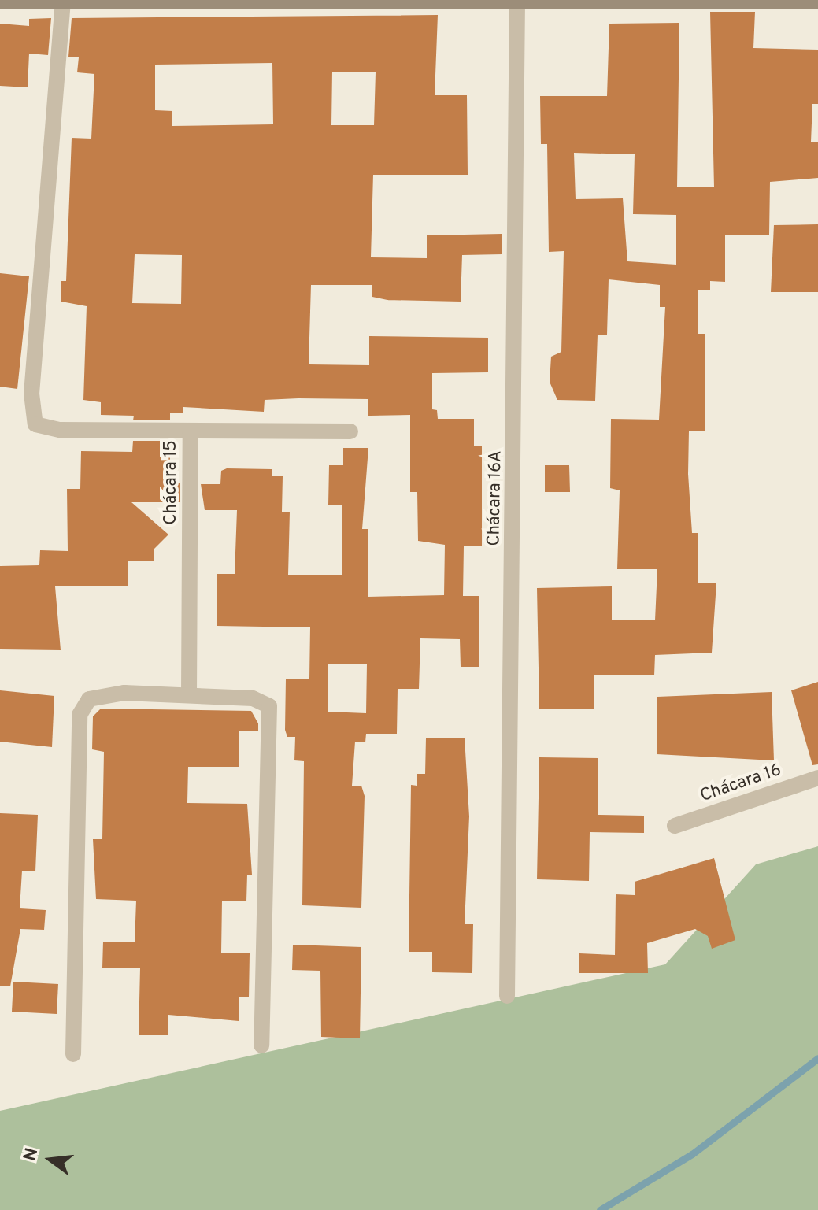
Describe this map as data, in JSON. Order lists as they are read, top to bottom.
{
  "streets": {
    "street": ["Chácara 15", "Chácara 16A", "Chácara 16"]
  },
  "north": "left"
}
